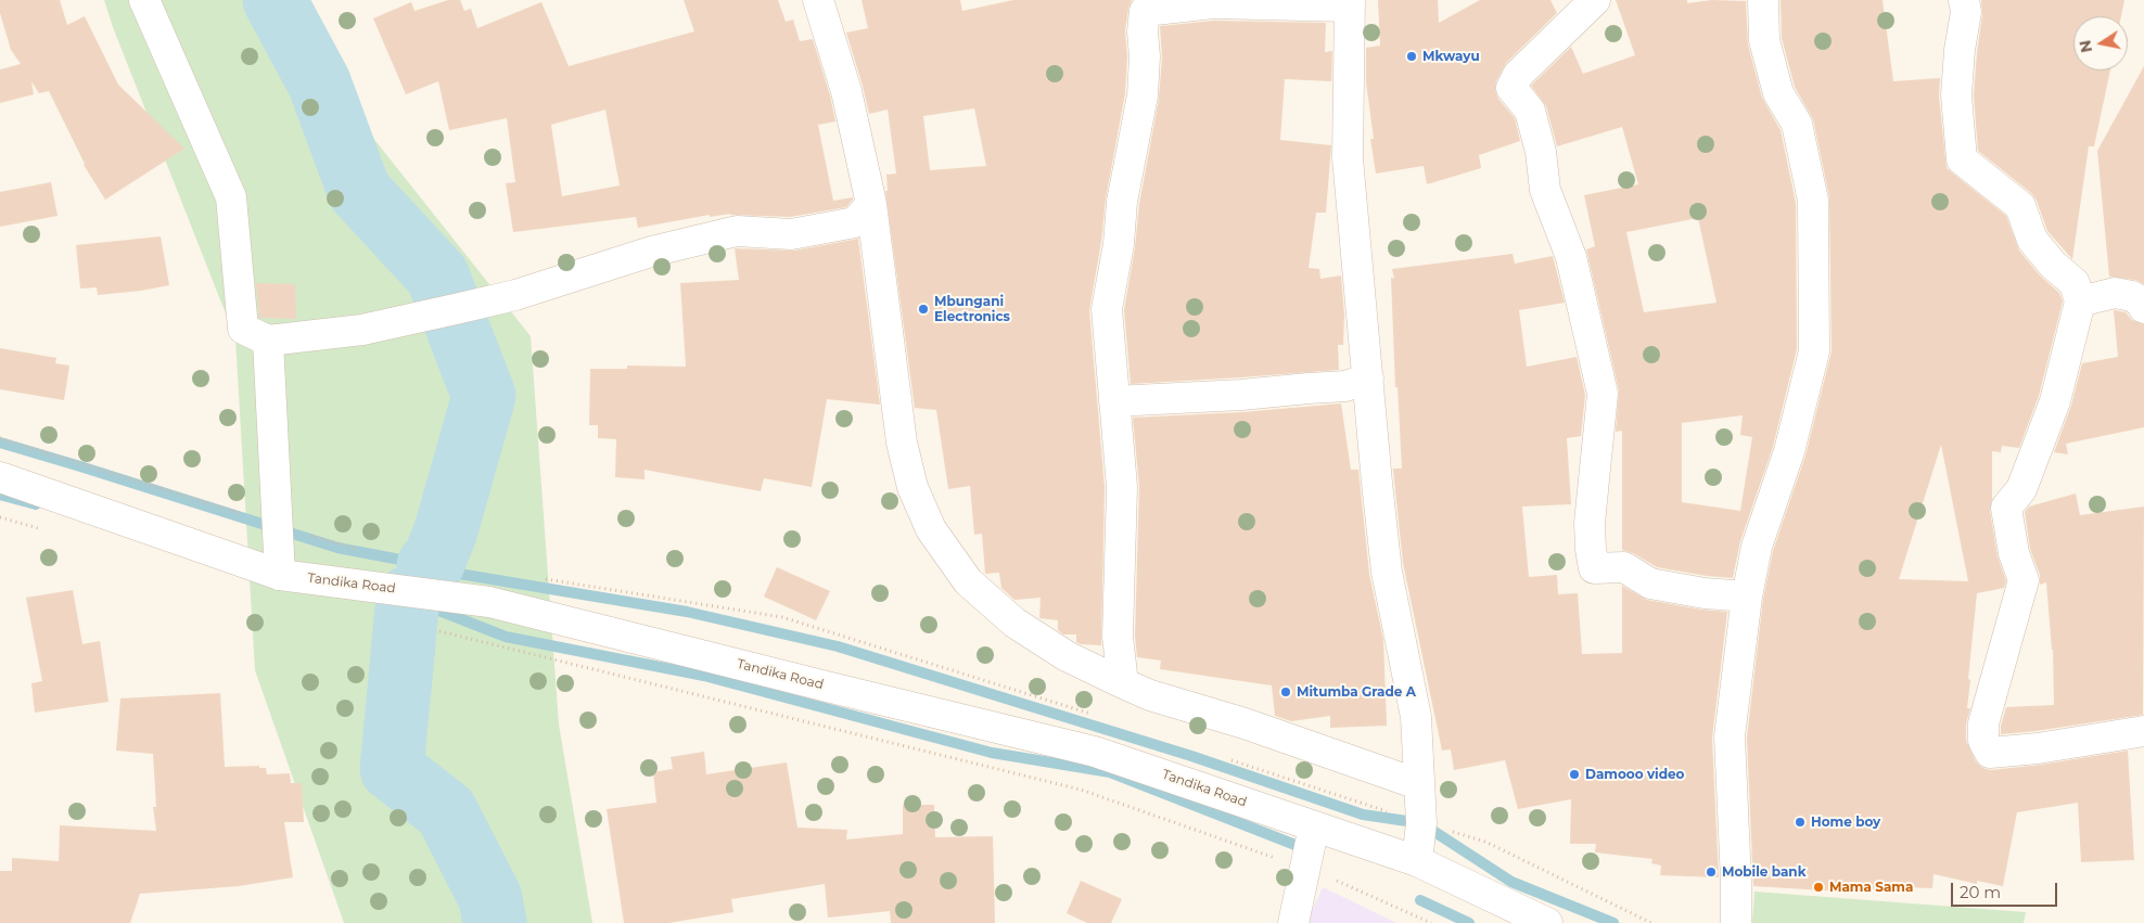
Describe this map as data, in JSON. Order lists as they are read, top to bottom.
{
  "streets": {
    "street": ["Tandika Road"]
  },
  "places": [
    "Mkwayu",
    "Mbungani Electronics",
    "Mitumba Grade A",
    "Damooo video",
    "Home boy",
    "Mobile bank",
    "Mama Sama"
  ],
  "scale_bar": "20 m",
  "north": "left"
}
